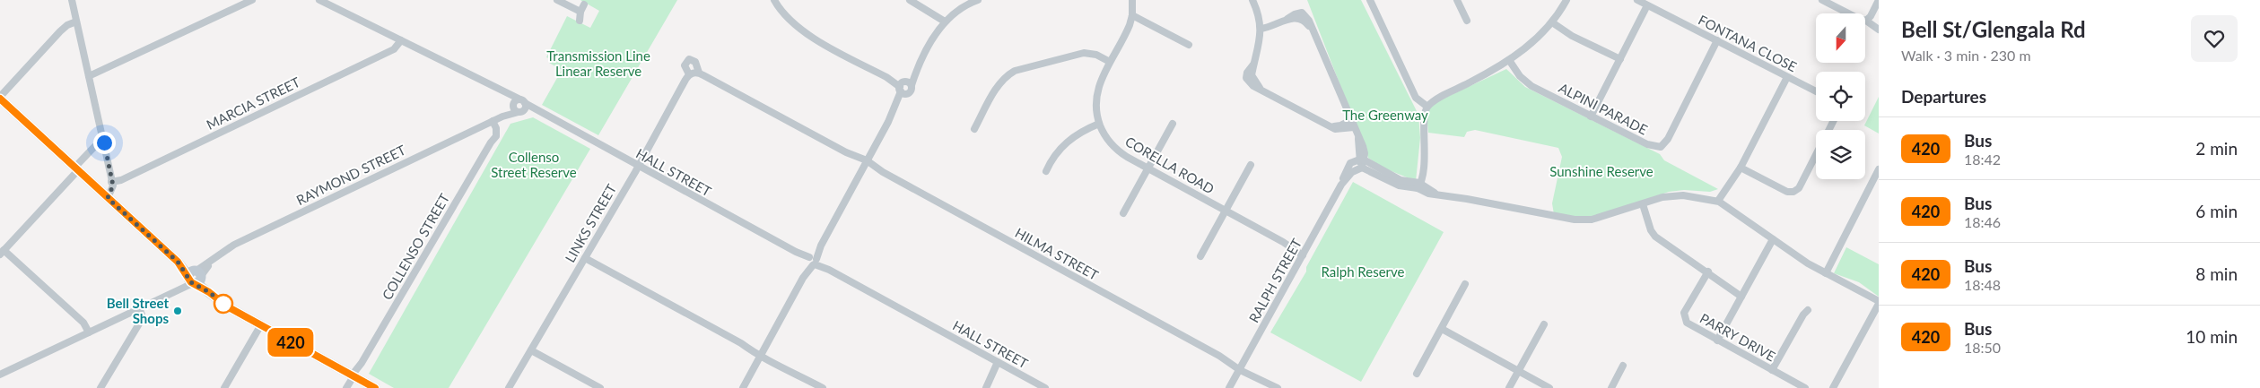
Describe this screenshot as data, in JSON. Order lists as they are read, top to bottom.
{
  "streets": {
    "street": [
      "FONTANA CLOSE",
      "MARCIA STREET",
      "ALPINI PARADE",
      "CORELLA ROAD",
      "HALL STREET",
      "RAYMOND STREET",
      "LINKS STREET",
      "COLLENSO STREET",
      "HILMA STREET",
      "RALPH STREET",
      "PARRY DRIVE"
    ]
  },
  "crossings": [
    ["FONTANA CLOSE", "ALPINI PARADE"],
    ["CORELLA ROAD", "RALPH STREET"],
    ["HALL STREET", "RAYMOND STREET"],
    ["HALL STREET", "LINKS STREET"],
    ["RAYMOND STREET", "COLLENSO STREET"],
    ["LINKS STREET", "HILMA STREET"],
    ["HILMA STREET", "RALPH STREET"]
  ],
  "parks": [
    "Transmission Line Linear Reserve",
    "The Greenway",
    "Collenso Street Reserve",
    "Sunshine Reserve",
    "Ralph Reserve"
  ],
  "places": ["Bell Street Shops"],
  "lines": ["bus line 420"],
  "north": "bottom",
  "page": {
    "on_map": "420",
    "heading": [
      ["Bell St/Glengala Rd", "Walk · 3 min · 230 m"],
      "Departures"
    ],
    "list": [
      {
        "mark": "420",
        "name": "Bus",
        "note": "18:42",
        "value": "2 min"
      },
      {
        "mark": "420",
        "name": "Bus",
        "note": "18:46",
        "value": "6 min"
      },
      {
        "mark": "420",
        "name": "Bus",
        "note": "18:48",
        "value": "8 min"
      },
      {
        "mark": "420",
        "name": "Bus",
        "note": "18:50",
        "value": "10 min"
      }
    ]
  }
}
